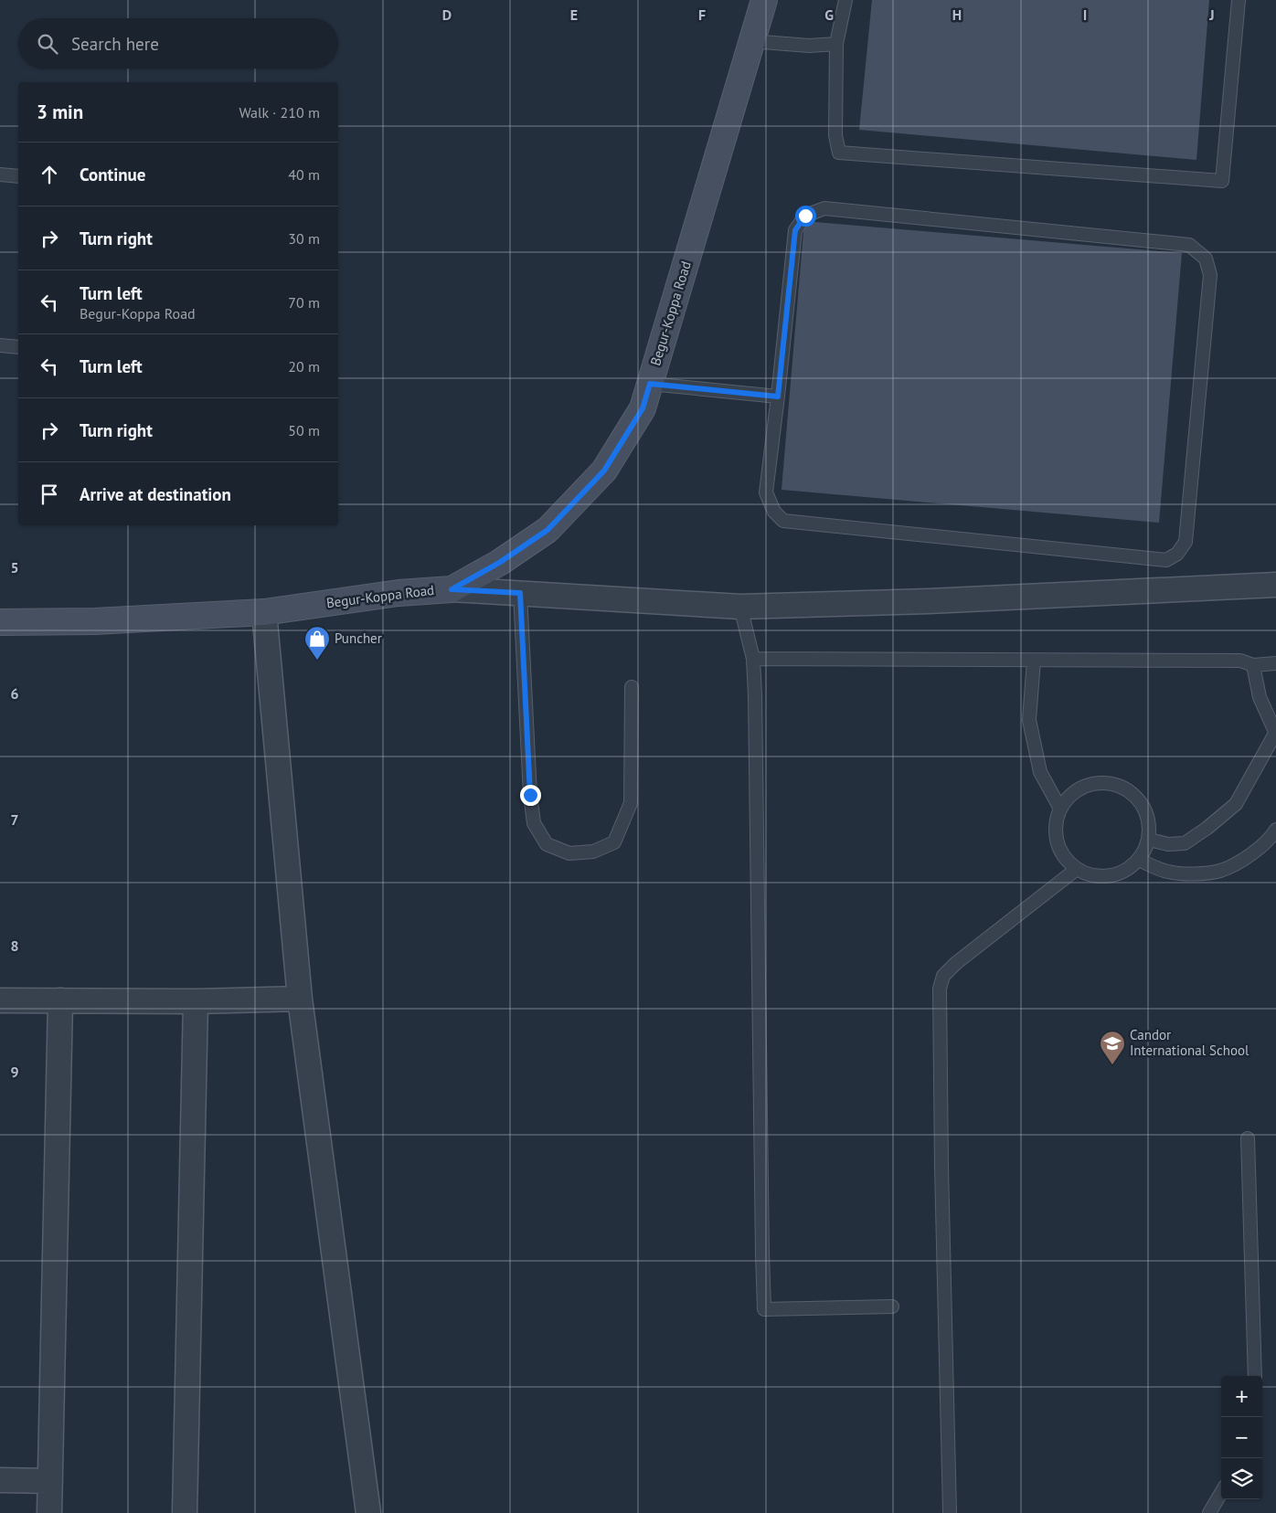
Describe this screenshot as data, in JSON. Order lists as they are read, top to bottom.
{
  "streets": {
    "main road": ["Begur-Koppa Road"]
  },
  "places": {
    "shop": ["Puncher"],
    "school or university": ["Candor International School"]
  },
  "page": {
    "search": "Search here",
    "heading": ["3 min", "Walk · 210 m"],
    "list": [
      ["Continue", "40 m"],
      ["Turn right", "30 m"],
      ["Turn left", "Begur-Koppa Road", "70 m"],
      ["Turn left", "20 m"],
      ["Turn right", "50 m"],
      "Arrive at destination"
    ],
    "map_buttons": ["+", "−"]
  },
  "grid": {
    "columns": [
      "D",
      "E",
      "F",
      "G",
      "H",
      "I",
      "J"
    ],
    "rows": [
      "5",
      "6",
      "7",
      "8",
      "9"
    ]
  }
}
